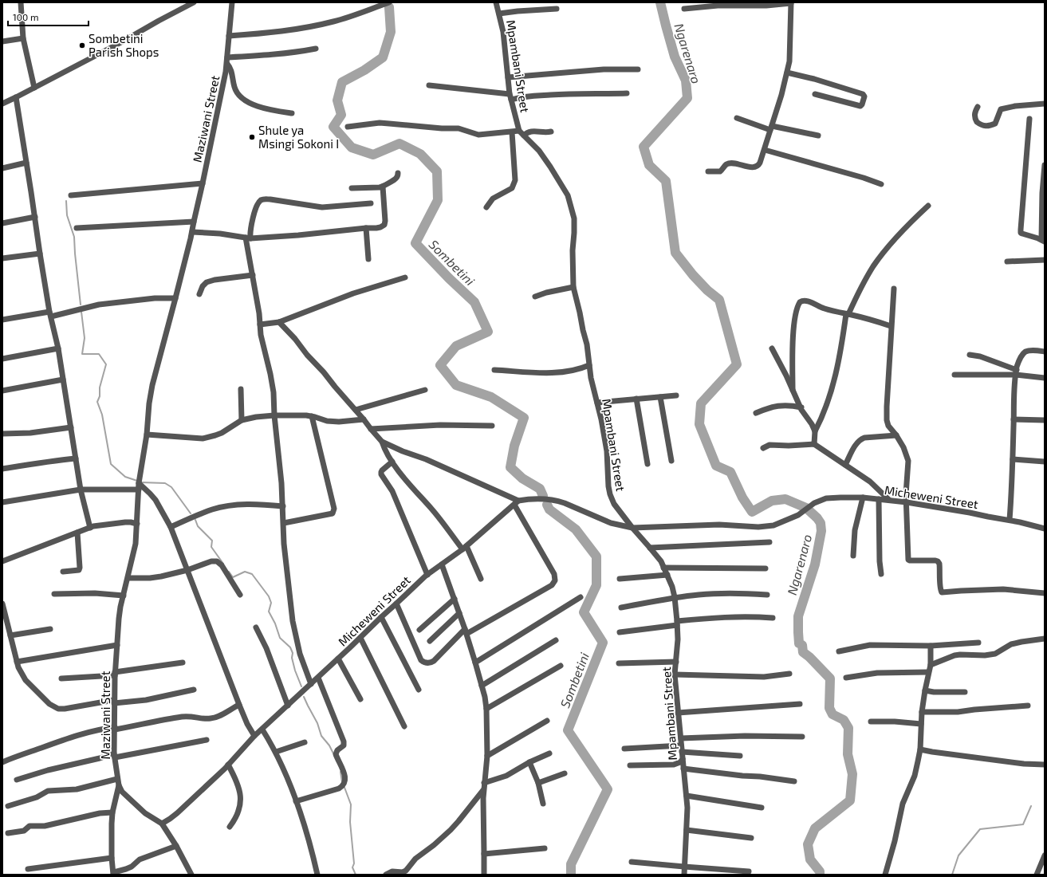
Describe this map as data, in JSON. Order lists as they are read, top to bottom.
{
  "streets": {
    "street": ["Mpambani Street", "Maziwani Street", "Micheweni Street"]
  },
  "crossings": [
    ["Mpambani Street", "Micheweni Street"],
    ["Maziwani Street", "Micheweni Street"]
  ],
  "water": ["Ngarenaro", "Sombetini"],
  "places": ["Sombetini Parish Shops", "Shule ya Msingi Sokoni I"],
  "scale_bar": "100 m"
}
